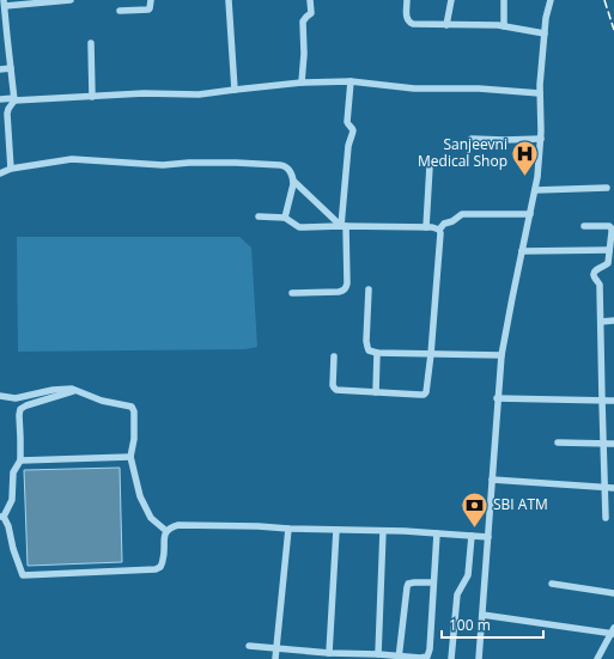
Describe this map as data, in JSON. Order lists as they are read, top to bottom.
{
  "places": {
    "hospital": ["Sanjeevni Medical Shop"],
    "bank": ["SBI ATM"]
  },
  "scale_bar": "100 m"
}
